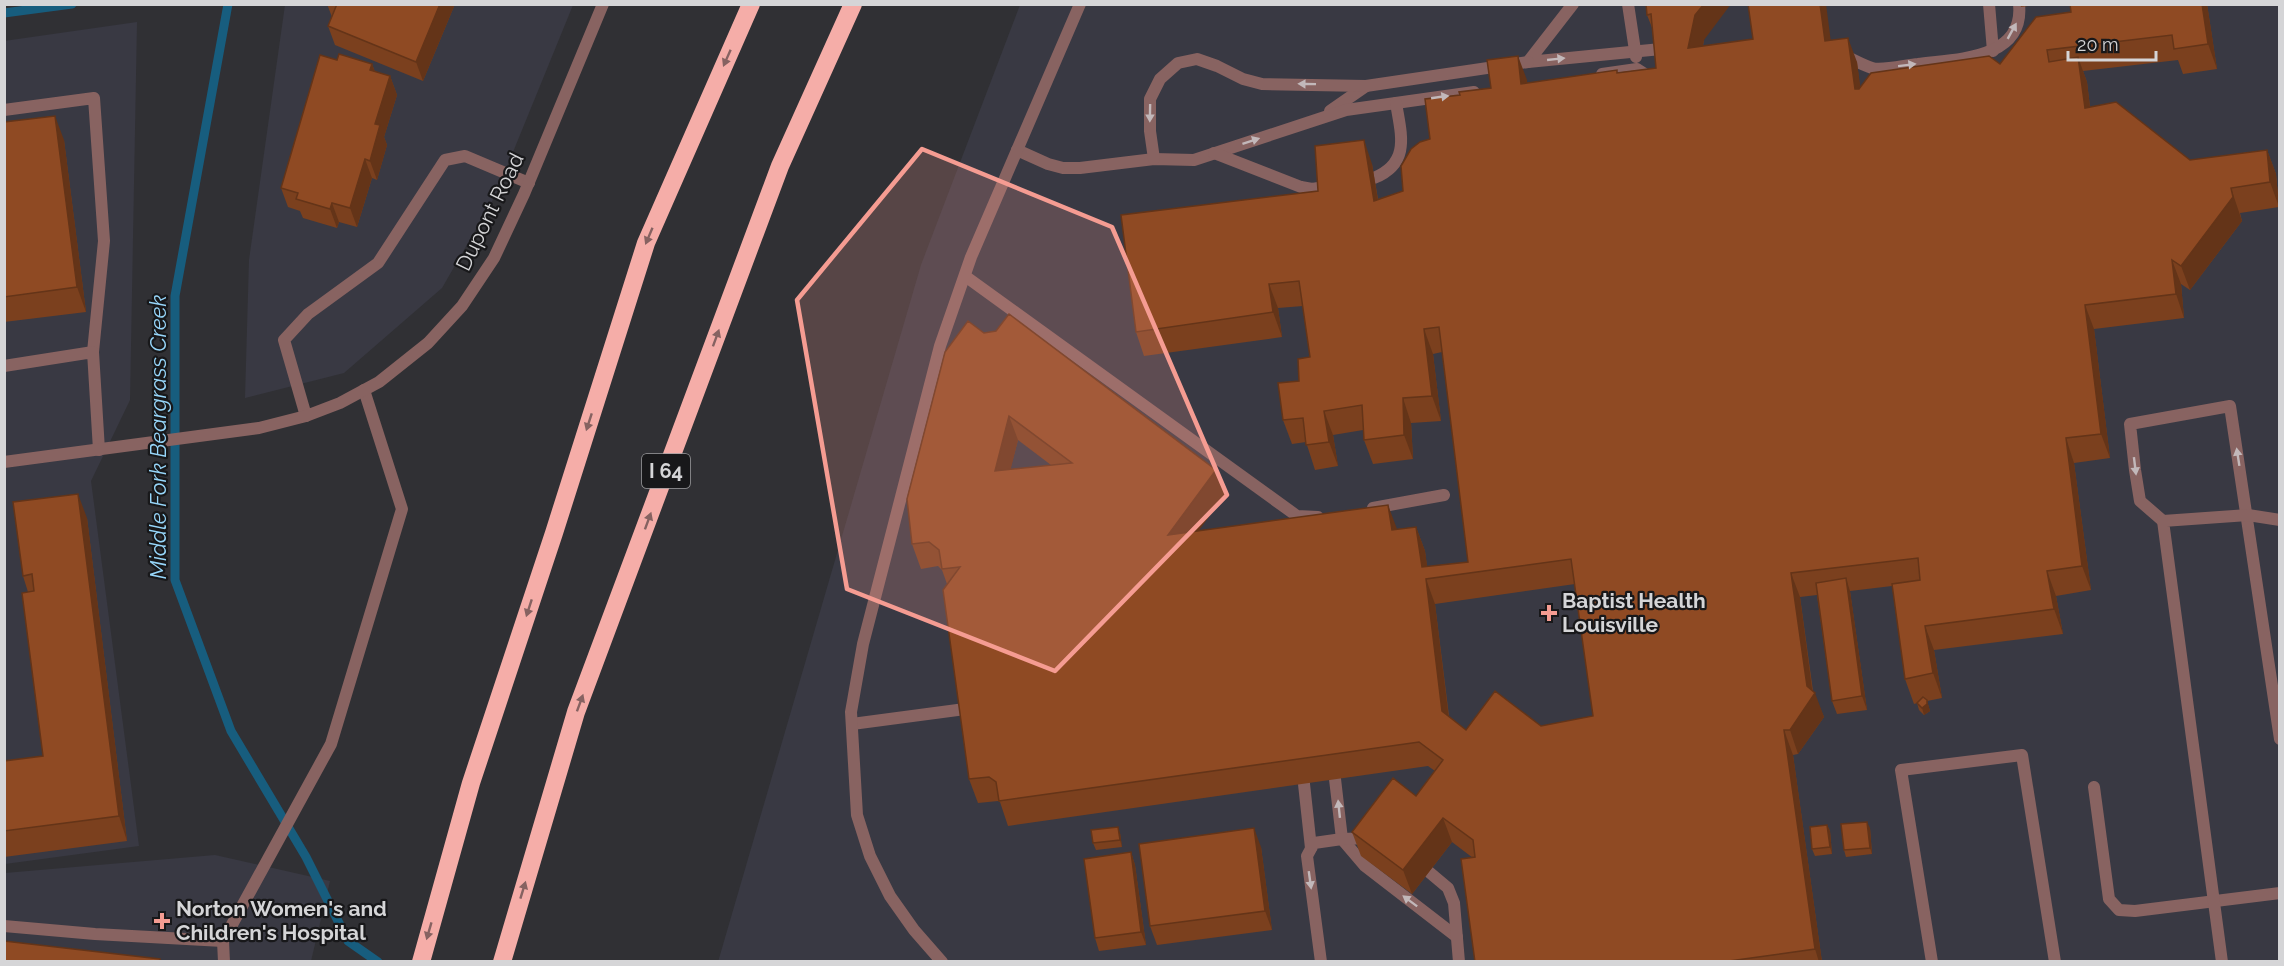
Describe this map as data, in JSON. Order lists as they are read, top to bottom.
{
  "streets": {
    "highway": ["I 64"],
    "street": ["Dupont Road"]
  },
  "water": ["Middle Fork Beargrass Creek"],
  "places": {
    "health": ["Baptist Health Louisville", "Norton Women's and Children's Hospital"]
  },
  "scale_bar": "20 m"
}
